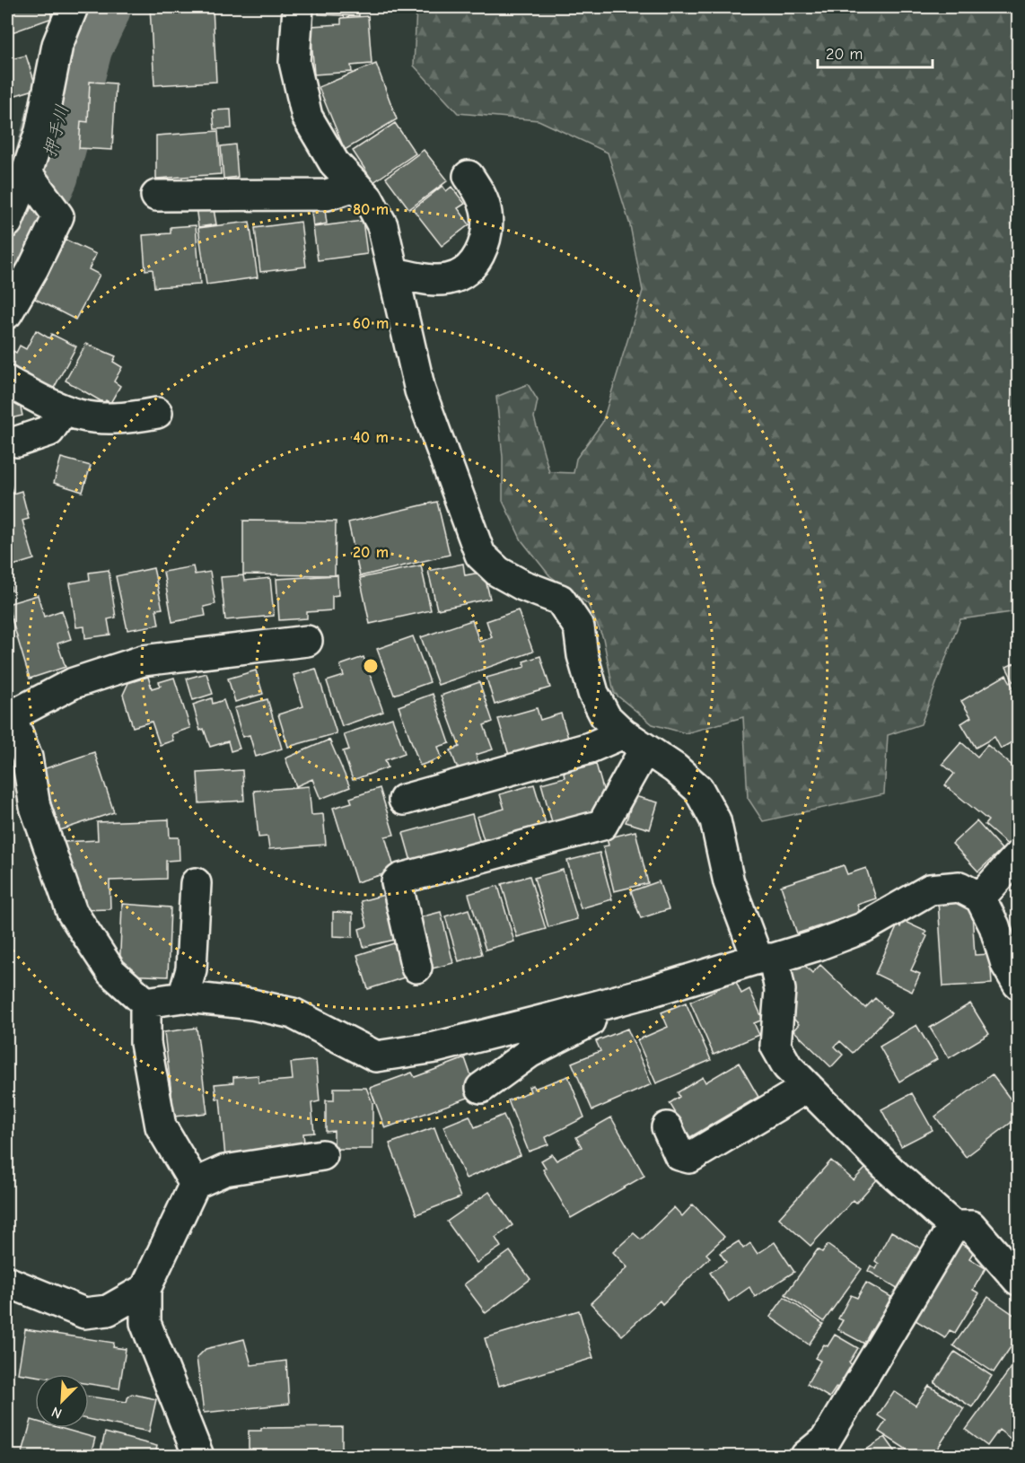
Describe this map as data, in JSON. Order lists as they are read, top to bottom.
{
  "water": ["押手川"],
  "scale_bar": "20 m",
  "north": "bottom left",
  "rings": [
    "80 m",
    "60 m",
    "40 m",
    "20 m"
  ]
}
